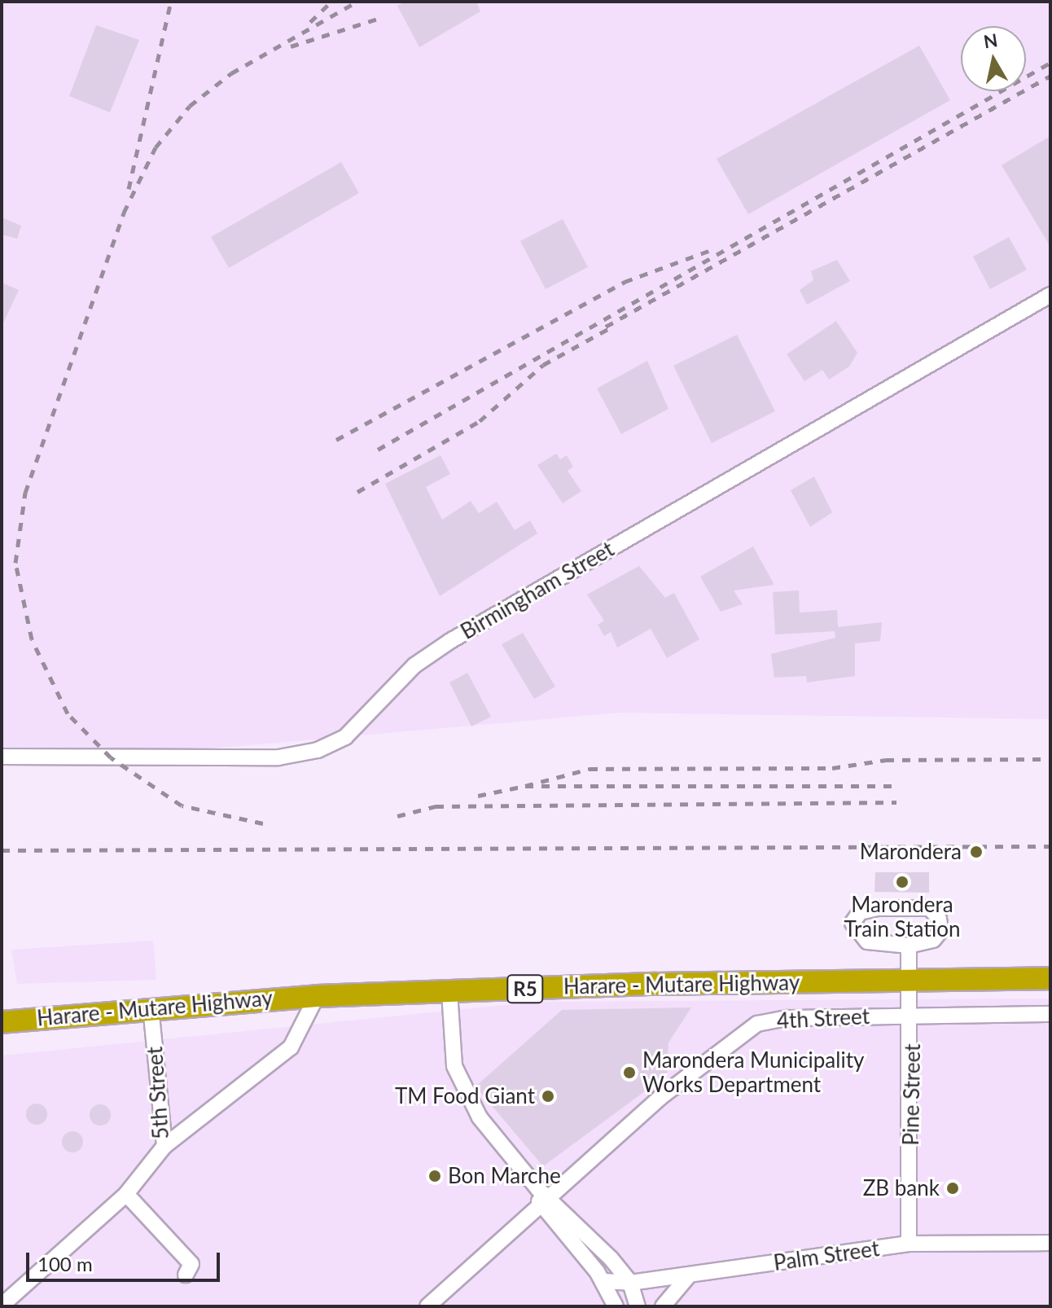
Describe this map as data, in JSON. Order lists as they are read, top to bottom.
{
  "streets": {
    "highway": ["Harare - Mutare Highway", "R5"],
    "street": [
      "Birmingham Street",
      "4th Street",
      "5th Street",
      "Pine Street",
      "Palm Street"
    ]
  },
  "crossings": [
    ["Harare - Mutare Highway", "5th Street"],
    ["Harare - Mutare Highway", "Pine Street"],
    ["4th Street", "Pine Street"],
    ["Pine Street", "Palm Street"]
  ],
  "places": [
    "Marondera",
    "Marondera Train Station",
    "Marondera Municipality Works Department",
    "TM Food Giant",
    "Bon Marche",
    "ZB bank"
  ],
  "scale_bar": "100 m",
  "north": "top"
}
